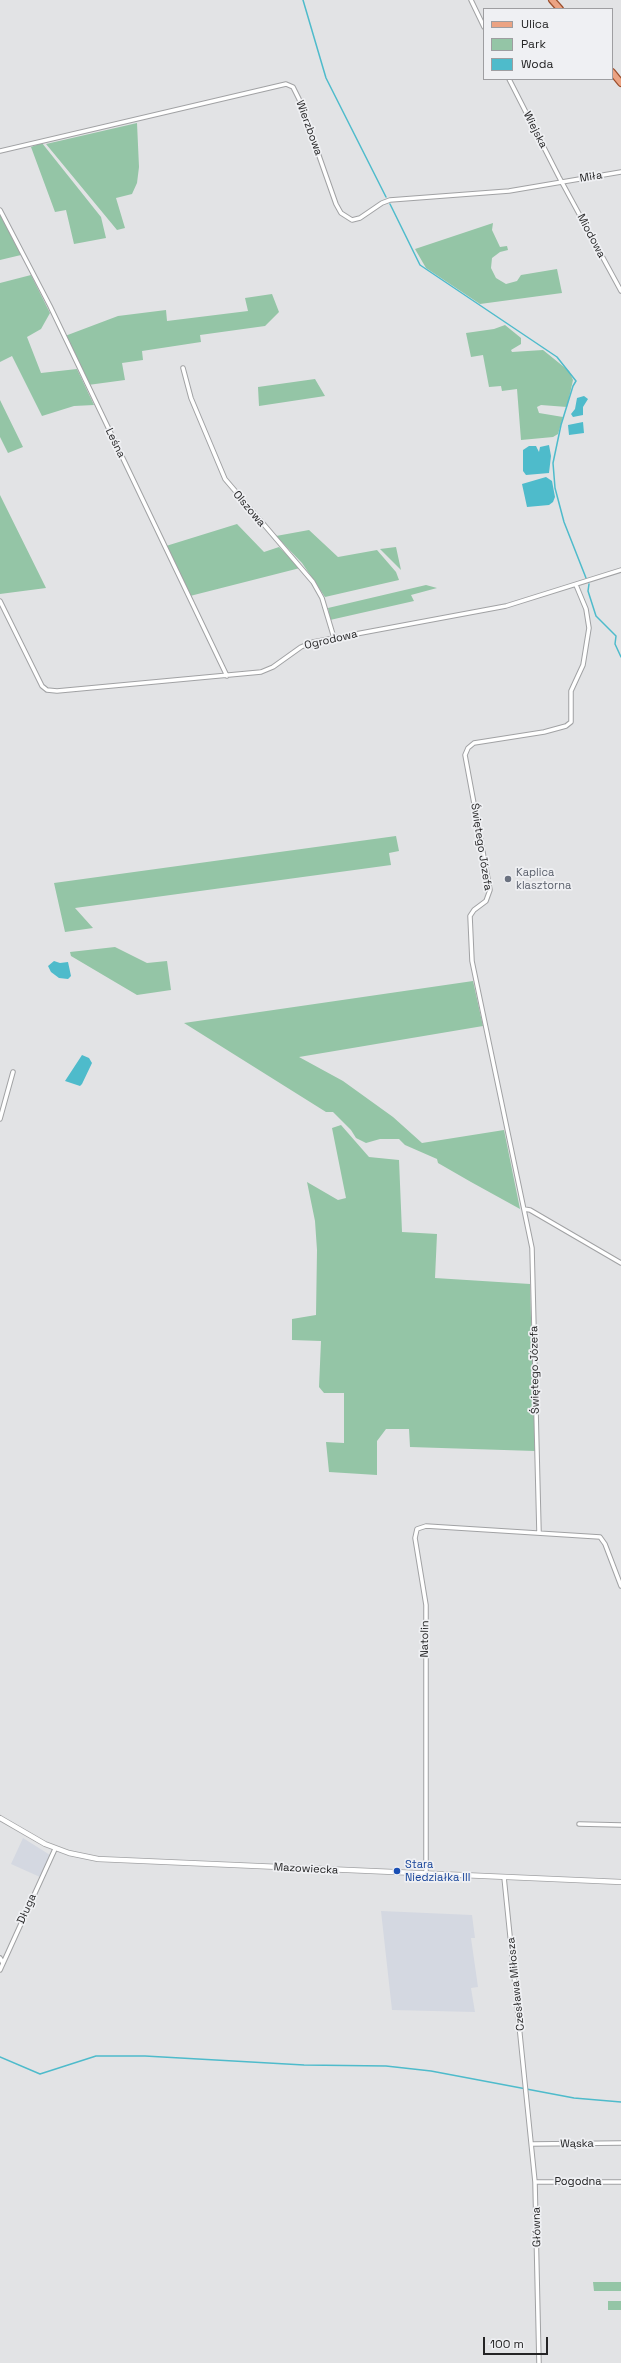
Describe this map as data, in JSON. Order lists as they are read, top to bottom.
{
  "streets": {
    "street": [
      "Wierzbowa",
      "Wiejska",
      "Miła",
      "Miodowa",
      "Leśna",
      "Olszowa",
      "Ogrodowa",
      "Świętego Józefa",
      "Natolin",
      "Mazowiecka",
      "Długa",
      "Czesława Miłosza",
      "Wąska",
      "Pogodna",
      "Główna"
    ]
  },
  "crossings": [
    ["Wierzbowa", "Wiejska"],
    ["Wierzbowa", "Miła"],
    ["Wierzbowa", "Miodowa"],
    ["Wiejska", "Miła"],
    ["Wiejska", "Miodowa"],
    ["Miła", "Miodowa"],
    ["Leśna", "Ogrodowa"],
    ["Olszowa", "Ogrodowa"],
    ["Ogrodowa", "Świętego Józefa"],
    ["Świętego Józefa", "Natolin"],
    ["Natolin", "Mazowiecka"],
    ["Mazowiecka", "Długa"],
    ["Mazowiecka", "Czesława Miłosza"],
    ["Czesława Miłosza", "Główna"],
    ["Wąska", "Główna"],
    ["Pogodna", "Główna"]
  ],
  "places": ["Kaplica klasztorna", "Stara Niedziałka III"],
  "legend": ["Ulica", "Park", "Woda"],
  "scale_bar": "100 m"
}
